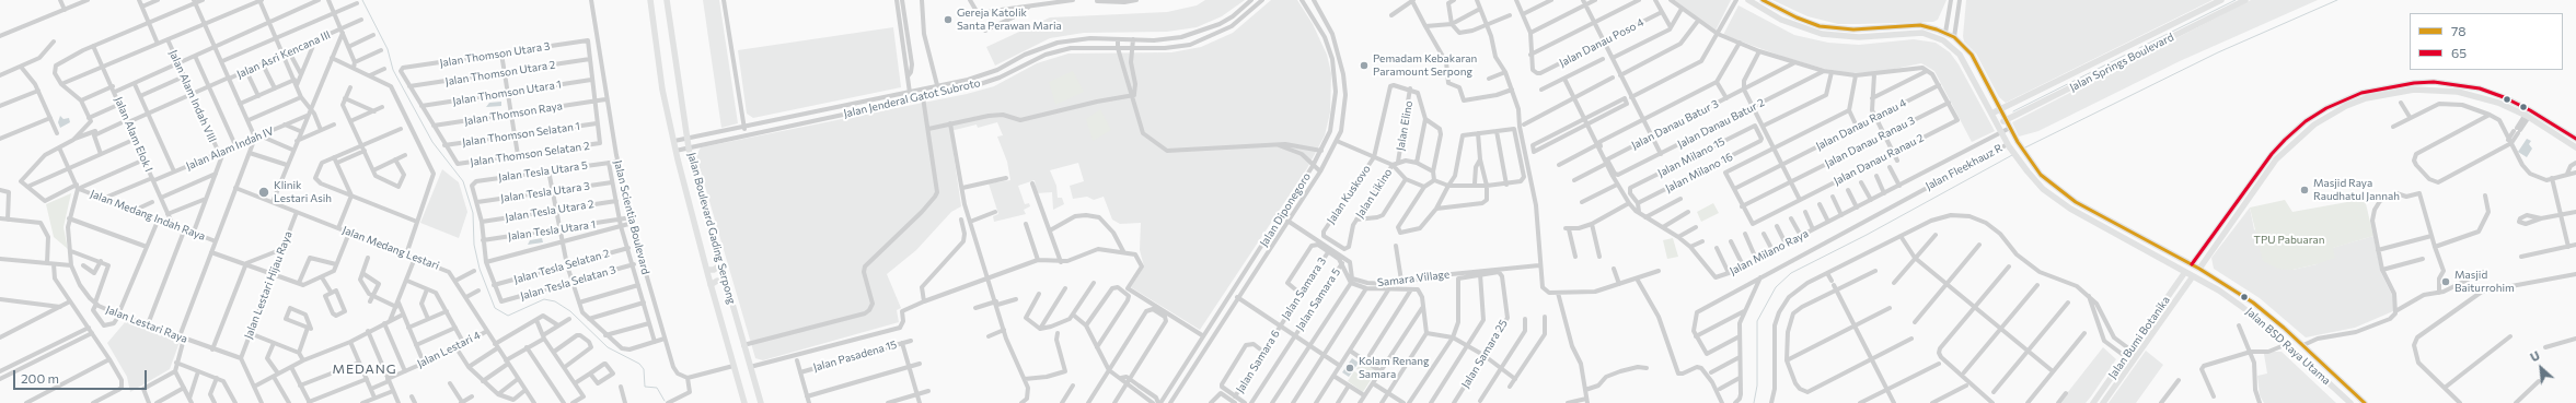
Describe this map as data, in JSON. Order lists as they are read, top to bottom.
{
  "streets": {
    "main road": [
      "Jalan Springs Boulevard",
      "Jalan Boulevard Gading Serpong",
      "Jalan Bumi Botanika",
      "Jalan BSD Raya Utama"
    ],
    "street": [
      "Jalan Danau Poso 4",
      "Jalan Asri Kencana III",
      "Jalan Thomson Utara 3",
      "Jalan Thomson Utara 2",
      "Jalan Thomson Utara 1",
      "Jalan Alam Indah VIII",
      "Jalan Jenderal Gatot Subroto",
      "Jalan Thomson Raya",
      "Jalan Danau Batur 2",
      "Jalan Danau Batur 3",
      "Jalan Danau Ranau 4",
      "Jalan Elino",
      "Jalan Alam Elok I",
      "Jalan Thomson Selatan 1",
      "Jalan Danau Ranau 3",
      "Jalan Alam Indah IV",
      "Jalan Thomson Selatan 2",
      "Jalan Milano 15",
      "Jalan Danau Ranau 2",
      "Jalan Fleekhauz R",
      "Jalan Tesla Utara 5",
      "Jalan Milano 16",
      "Jalan Tesla Utara 3",
      "Jalan Likino",
      "Jalan Kuskovo",
      "Jalan Diponegoro",
      "Jalan Tesla Utara 2",
      "Jalan Medang Indah Raya",
      "Jalan Scientia Boulevard",
      "Jalan Tesla Utara 1",
      "Jalan Medang Lestari",
      "Jalan Milano Raya",
      "Jalan Tesla Selatan 2",
      "Samara Village",
      "Jalan Tesla Selatan 3",
      "Jalan Lestari Hijau Raya",
      "Jalan Samara 3",
      "Jalan Samara 5",
      "Jalan Lestari Raya",
      "Jalan Lestari 4",
      "Jalan Samara 25",
      "Jalan Pasadena 15",
      "Jalan Samara 6"
    ]
  },
  "crossings": [
    ["Jalan Asri Kencana III", "Jalan Alam Indah VIII"],
    ["Jalan Asri Kencana III", "Jalan Alam Elok I"],
    ["Jalan Thomson Utara 3", "Jalan Thomson Utara 2"],
    ["Jalan Springs Boulevard", "Jalan BSD Raya Utama"],
    ["Jalan Alam Indah VIII", "Jalan Alam Indah IV"],
    ["Jalan Jenderal Gatot Subroto", "Jalan Boulevard Gading Serpong"],
    ["Jalan Thomson Raya", "Jalan Scientia Boulevard"],
    ["Jalan Danau Batur 2", "Jalan Danau Batur 3"],
    ["Jalan Danau Batur 2", "Jalan Milano Raya"],
    ["Jalan Danau Batur 3", "Jalan Milano Raya"],
    ["Jalan Alam Elok I", "Jalan Alam Indah IV"],
    ["Jalan Alam Elok I", "Jalan Medang Indah Raya"],
    ["Jalan Thomson Selatan 1", "Jalan Thomson Selatan 2"],
    ["Jalan Danau Ranau 3", "Jalan Danau Ranau 2"],
    ["Jalan Alam Indah IV", "Jalan Medang Indah Raya"],
    ["Jalan Milano 15", "Jalan Milano 16"],
    ["Jalan Fleekhauz R", "Jalan BSD Raya Utama"],
    ["Jalan Tesla Utara 5", "Jalan Tesla Utara 3"],
    ["Jalan Tesla Utara 5", "Jalan Scientia Boulevard"],
    ["Jalan Likino", "Jalan Kuskovo"],
    ["Jalan Diponegoro", "Samara Village"],
    ["Jalan Scientia Boulevard", "Jalan Tesla Utara 1"],
    ["Jalan Medang Lestari", "Jalan Lestari Hijau Raya"],
    ["Jalan Medang Lestari", "Jalan Lestari 4"],
    ["Jalan Milano Raya", "Jalan BSD Raya Utama"],
    ["Jalan Tesla Selatan 2", "Jalan Tesla Selatan 3"],
    ["Jalan Lestari Hijau Raya", "Jalan Lestari Raya"],
    ["Jalan Samara 3", "Jalan Samara 6"],
    ["Jalan Bumi Botanika", "Jalan BSD Raya Utama"]
  ],
  "districts": ["MEDANG"],
  "parks": ["TPU Pabuaran"],
  "places": [
    "Gereja Katolik Santa Perawan Maria",
    "Pemadam Kebakaran Paramount Serpong",
    "Masjid Raya Raudhatul Jannah",
    "Klinik Lestari Asih",
    "Masjid Baiturrohim",
    "Kolam Renang Samara"
  ],
  "lines": ["transit line 78", "transit line 65"],
  "legend": ["78", "65"],
  "scale_bar": "200 m",
  "north": "top left"
}
